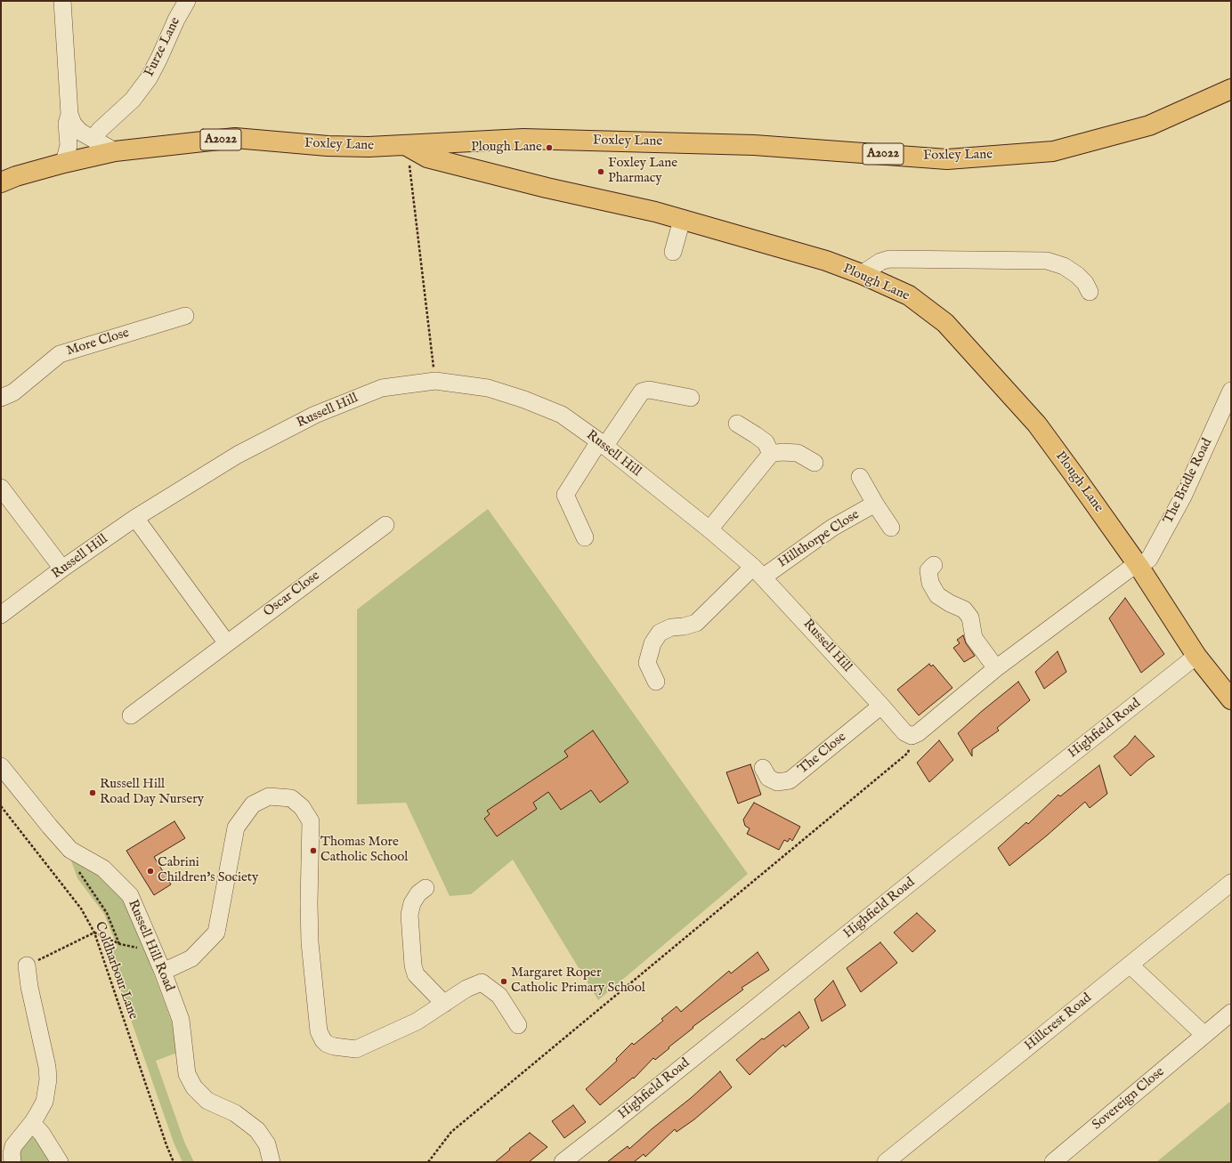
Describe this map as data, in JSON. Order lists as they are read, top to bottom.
{
  "streets": {
    "main road": ["A2022", "Foxley Lane", "Plough Lane"],
    "street": [
      "Furze Lane",
      "More Close",
      "Russell Hill",
      "The Bridle Road",
      "Hillthorpe Close",
      "Oscar Close",
      "Highfield Road",
      "The Close",
      "Russell Hill Road",
      "Hillcrest Road",
      "Sovereign Close"
    ],
    "path": ["Coldharbour Lane"]
  },
  "crossings": [
    ["Foxley Lane", "Plough Lane"],
    ["Plough Lane", "The Bridle Road"],
    ["Plough Lane", "Highfield Road"],
    ["Russell Hill", "Hillthorpe Close"],
    ["Russell Hill", "The Close"]
  ],
  "places": [
    "Plough Lane",
    "Foxley Lane Pharmacy",
    "Russell Hill Road Day Nursery",
    "Thomas More Catholic School",
    "Cabrini Children's Society",
    "Margaret Roper Catholic Primary School"
  ]
}
